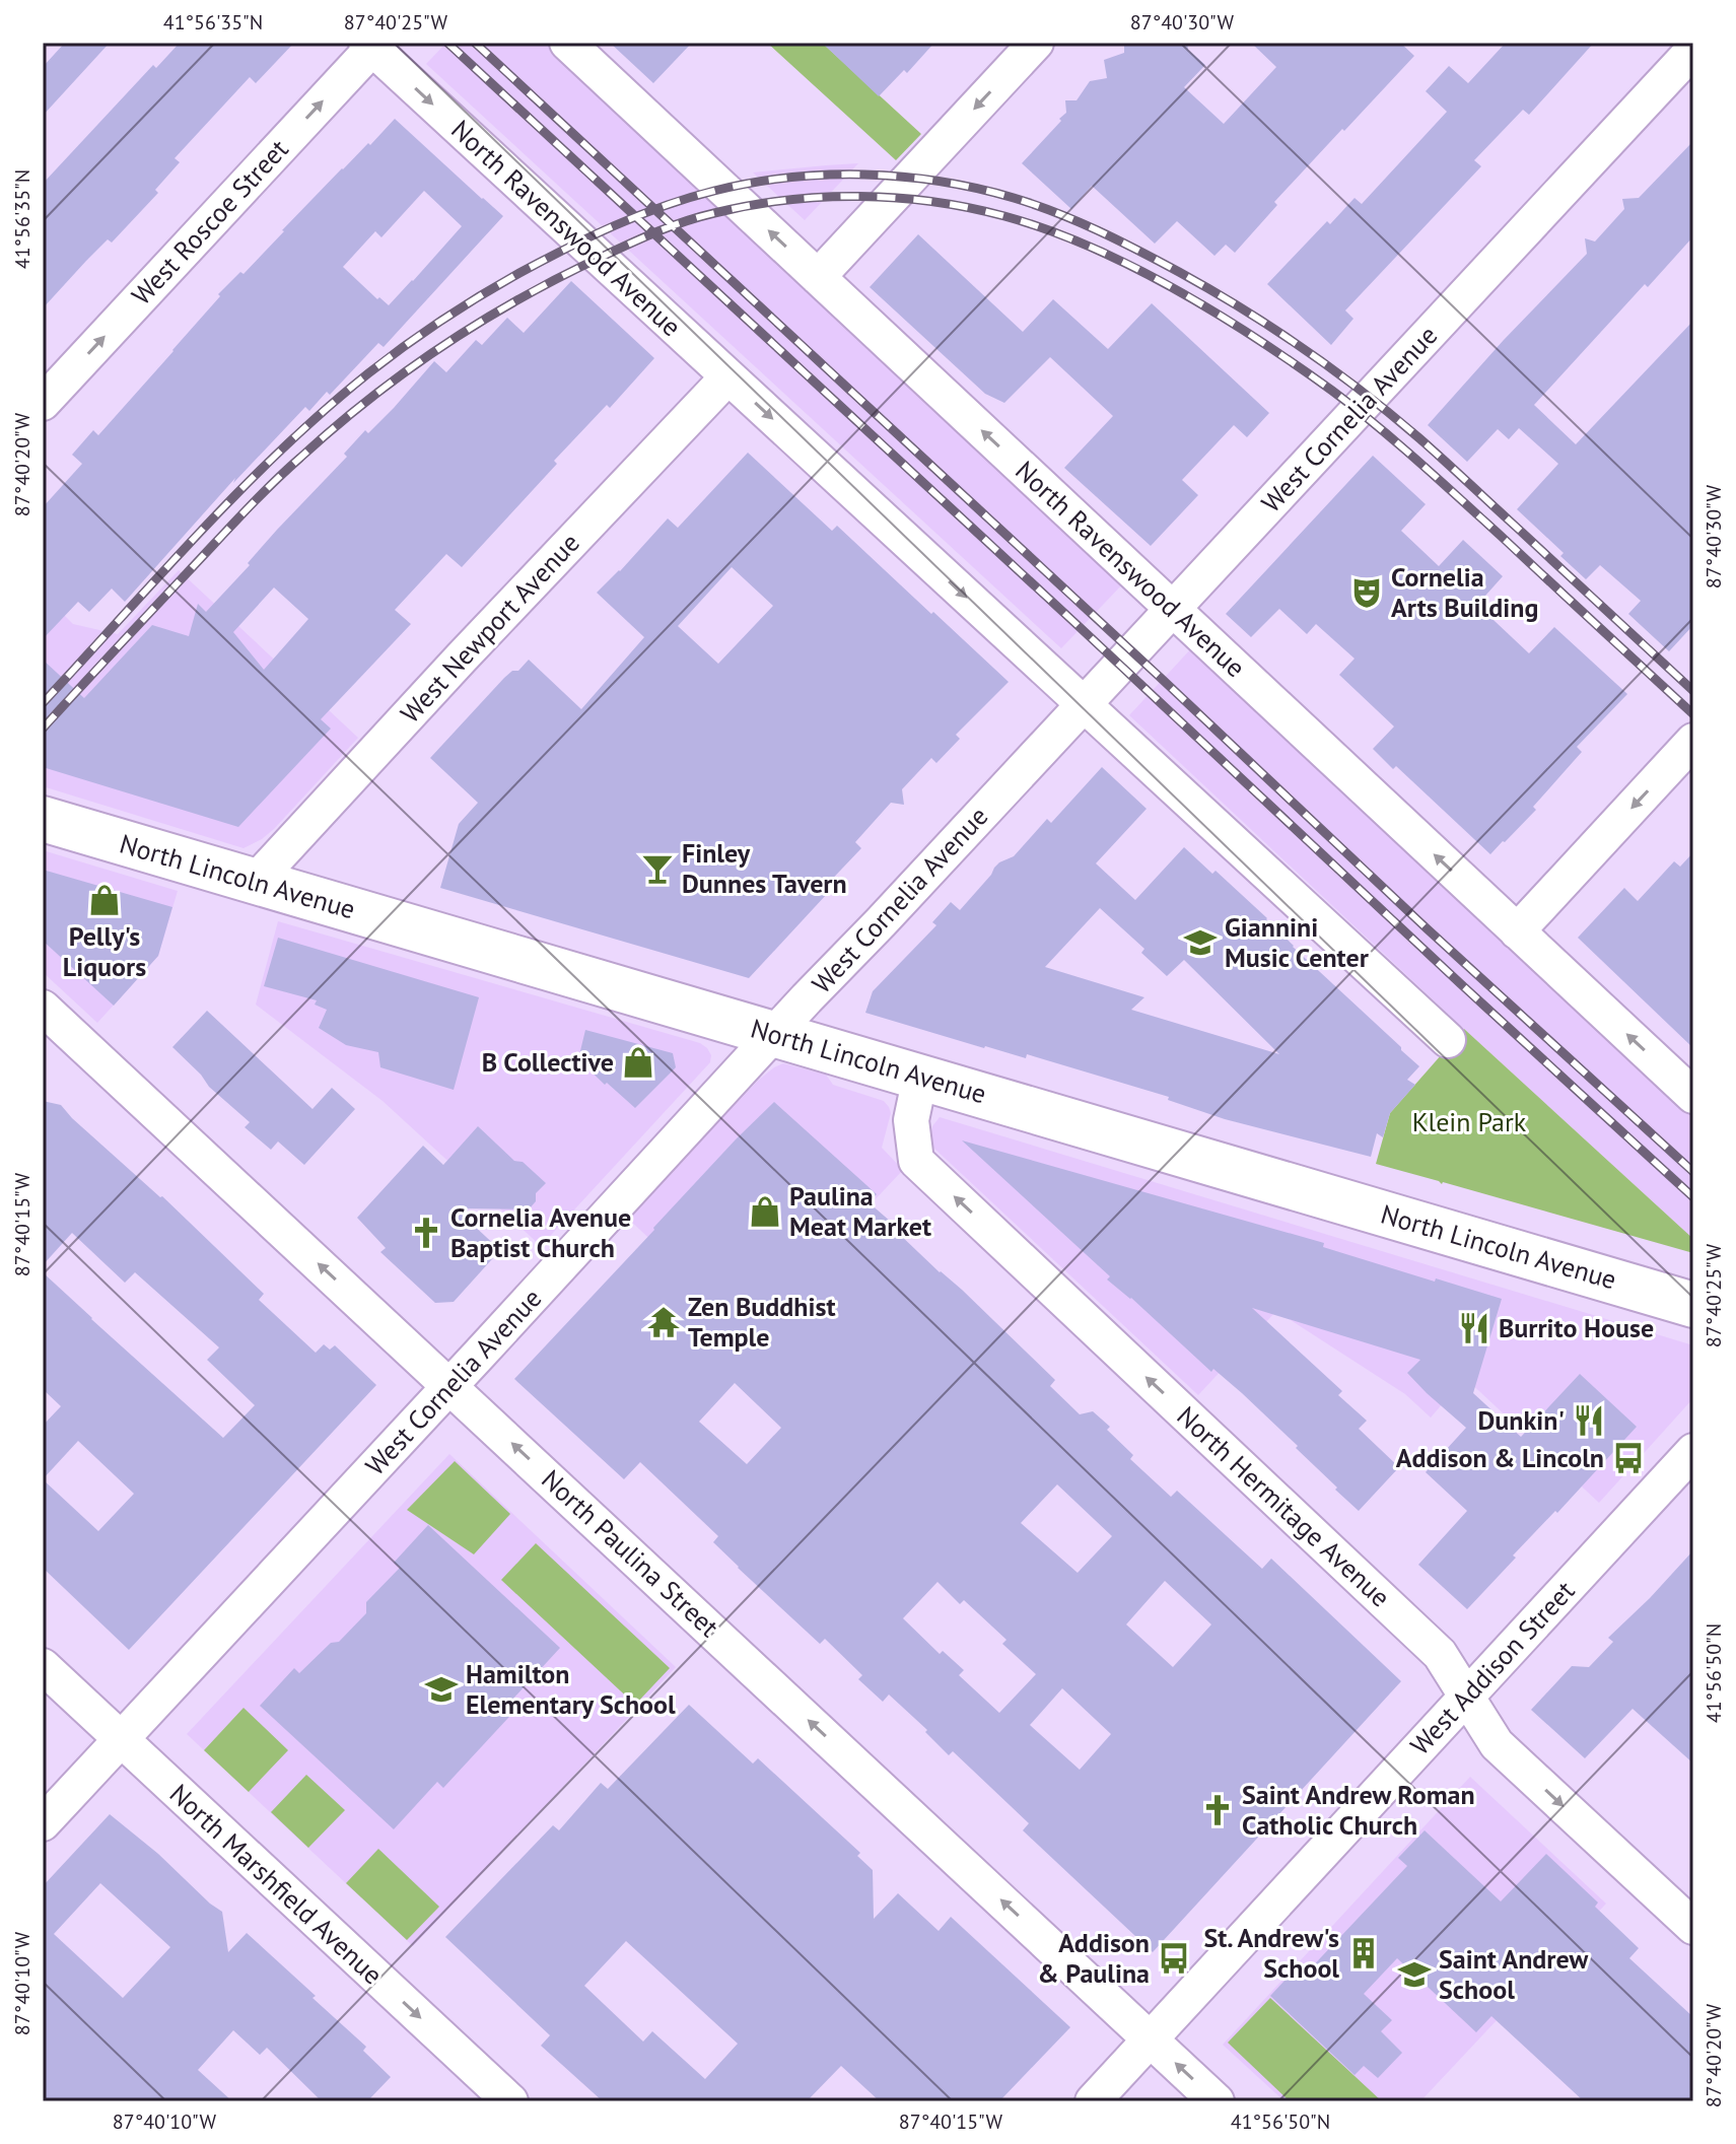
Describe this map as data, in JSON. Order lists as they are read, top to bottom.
{
  "streets": {
    "main road": ["North Lincoln Avenue"],
    "street": [
      "West Roscoe Street",
      "North Ravenswood Avenue",
      "West Cornelia Avenue",
      "West Newport Avenue",
      "North Hermitage Avenue",
      "North Paulina Street",
      "West Addison Street",
      "North Marshfield Avenue"
    ]
  },
  "crossings": [
    ["West Roscoe Street", "North Ravenswood Avenue"],
    ["North Ravenswood Avenue", "West Cornelia Avenue"],
    ["North Ravenswood Avenue", "West Newport Avenue"],
    ["West Cornelia Avenue", "North Lincoln Avenue"],
    ["West Cornelia Avenue", "North Paulina Street"],
    ["West Cornelia Avenue", "North Marshfield Avenue"],
    ["West Newport Avenue", "North Lincoln Avenue"],
    ["North Lincoln Avenue", "North Hermitage Avenue"],
    ["North Hermitage Avenue", "West Addison Street"],
    ["North Paulina Street", "West Addison Street"]
  ],
  "one_way": ["West Roscoe Street", "North Paulina Street", "North Marshfield Avenue"],
  "parks": ["Klein Park"],
  "places": {
    "theatre": ["Cornelia Arts Building"],
    "bar": ["Finley Dunnes Tavern"],
    "shop": ["Pelly's Liquors", "B Collective", "Paulina Meat Market"],
    "school or university": ["Giannini Music Center", "Hamilton Elementary School", "Saint Andrew School"],
    "church": ["Cornelia Avenue Baptist Church", "Saint Andrew Roman Catholic Church"],
    "temple": ["Zen Buddhist Temple"],
    "restaurant": ["Burrito House", "Dunkin'"],
    "bus stop": ["Addison & Lincoln", "Addison & Paulina"],
    "building": ["St. Andrew's School"]
  },
  "coordinates": [
    "41°56'35\"N",
    "87°40'25\"W",
    "87°40'30\"W",
    "87°40'20\"W",
    "87°40'15\"W",
    "41°56'50\"N",
    "87°40'10\"W"
  ]
}
